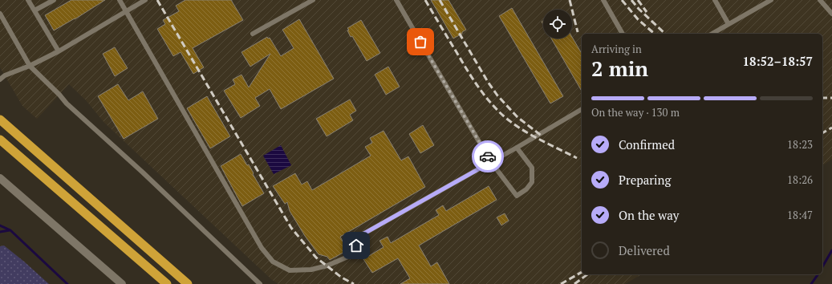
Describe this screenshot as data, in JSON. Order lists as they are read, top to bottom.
{
  "page": {
    "heading": ["2 min", "Arriving in", "18:52–18:57"],
    "bar": "On the way · 130 m",
    "list": [
      ["Confirmed", "18:23"],
      ["Preparing", "18:26"],
      ["On the way", "18:47"],
      "Delivered"
    ]
  }
}
